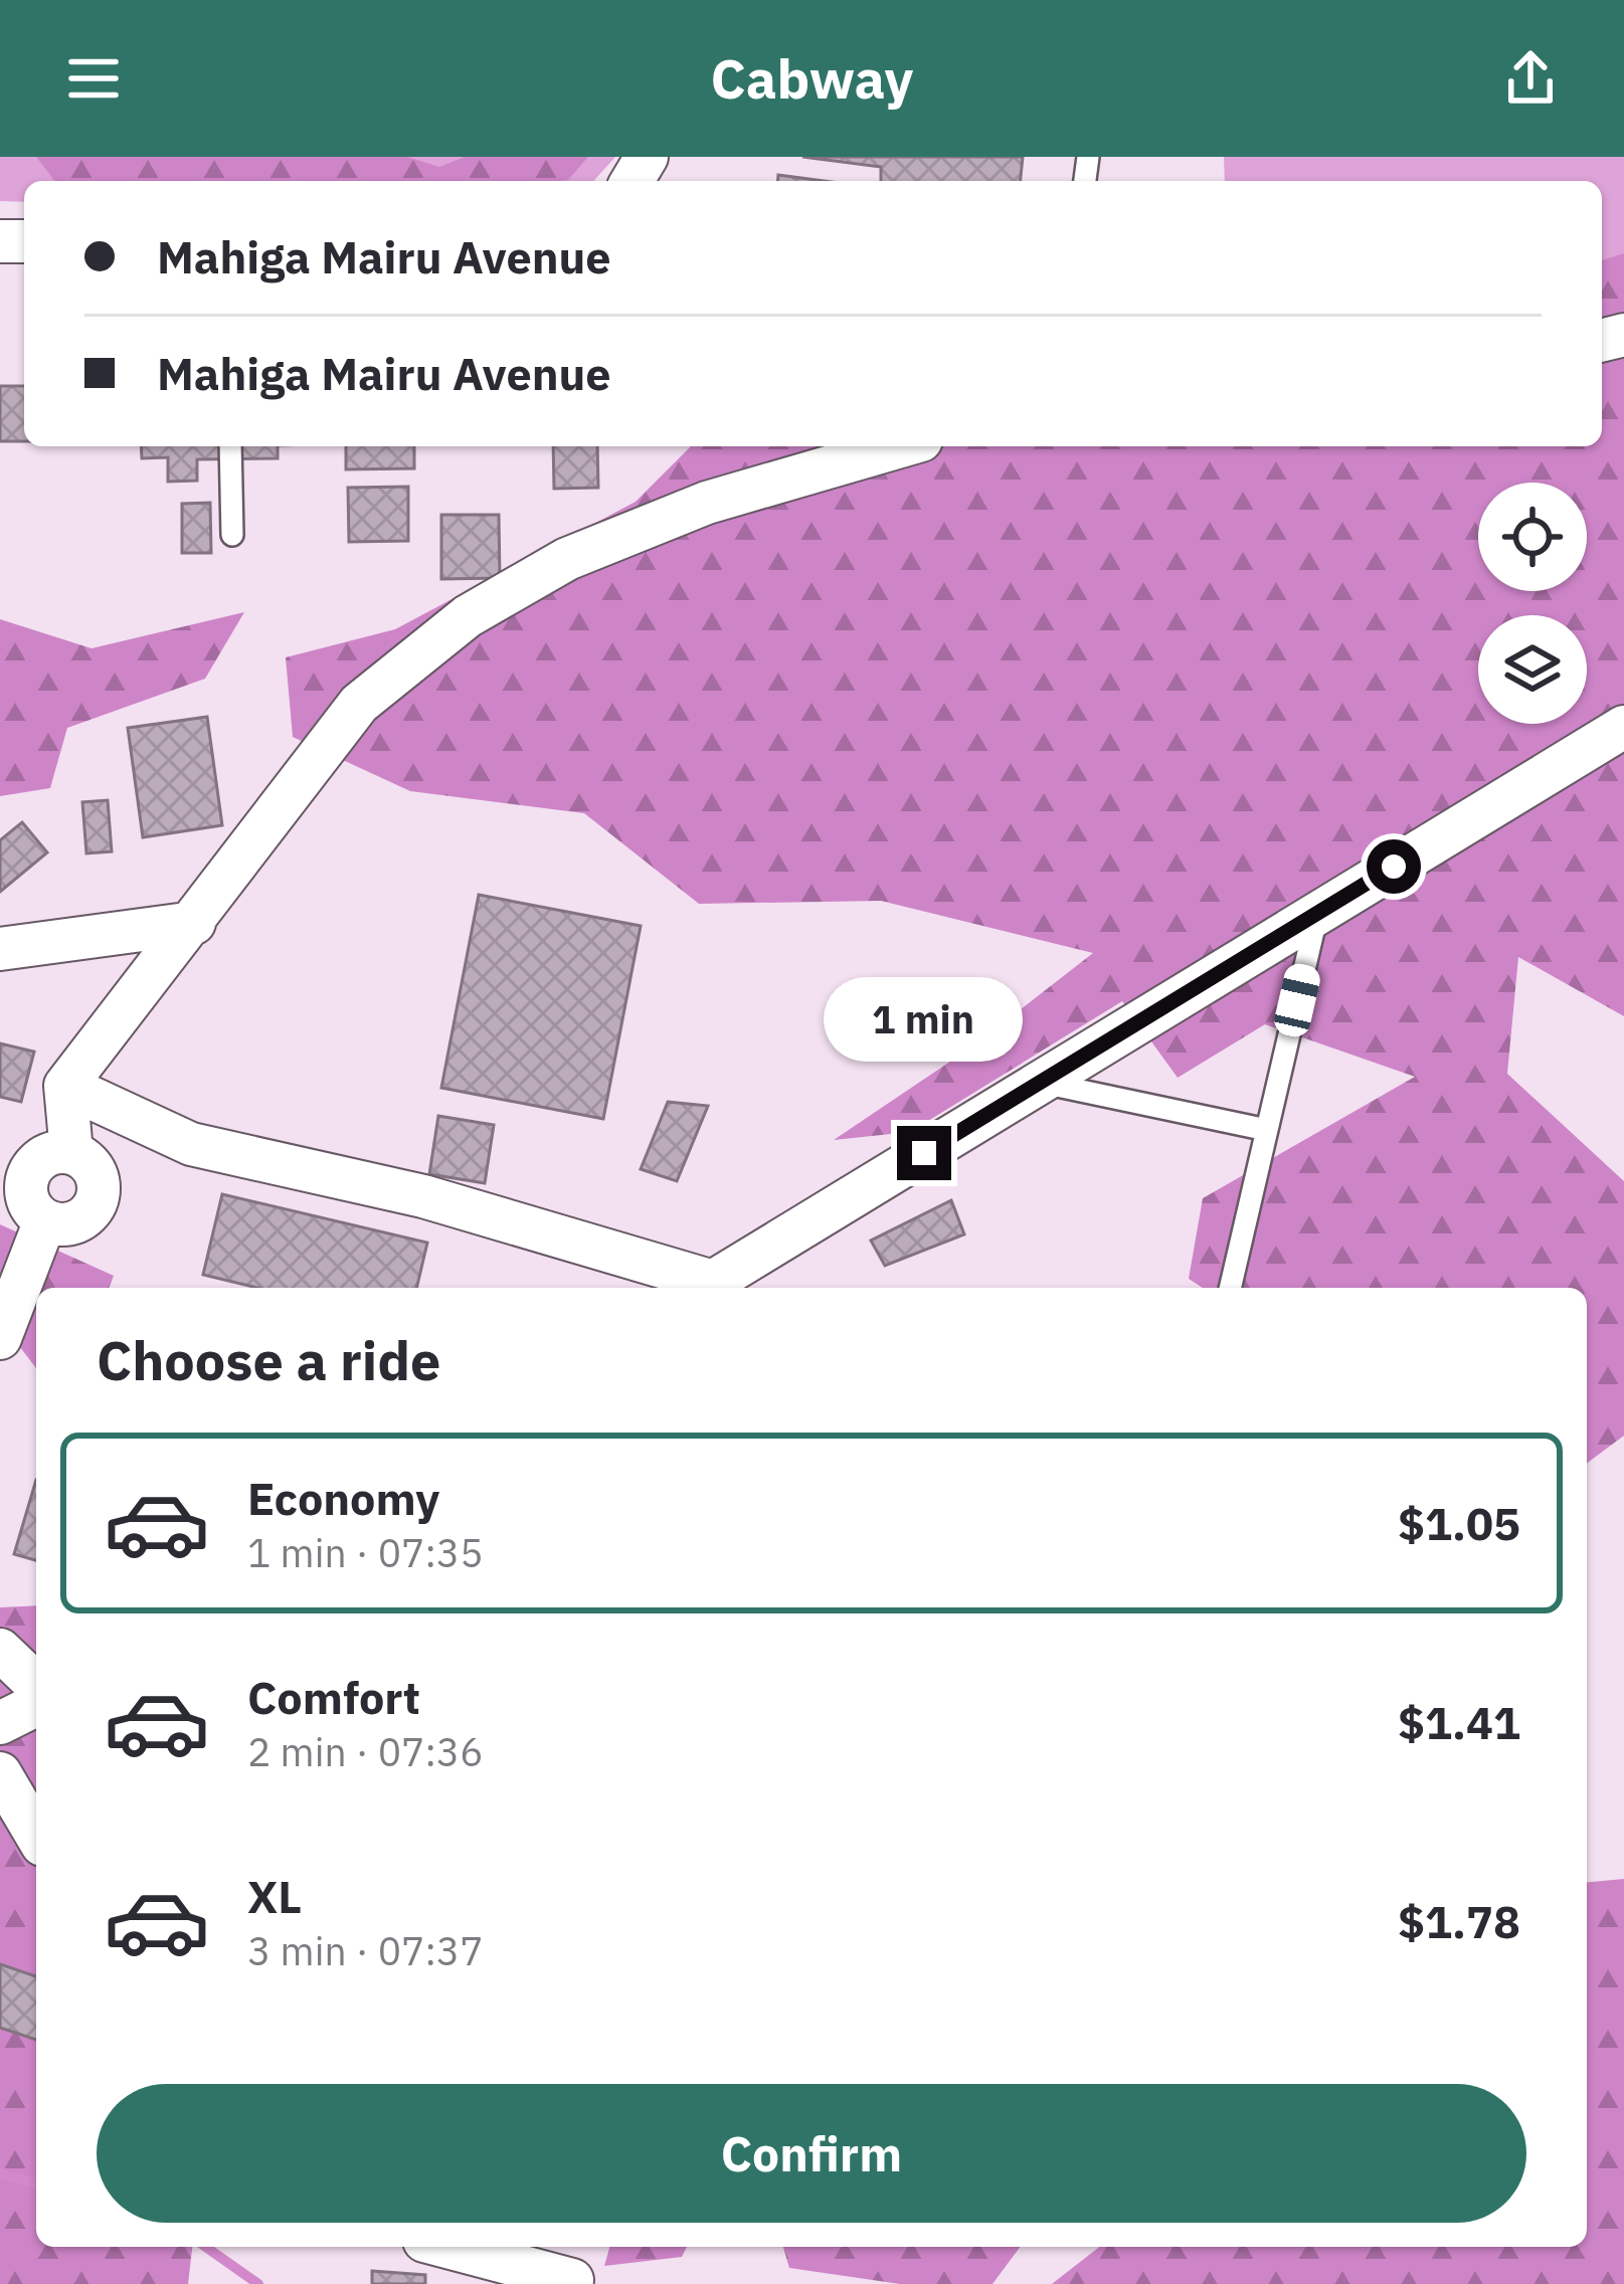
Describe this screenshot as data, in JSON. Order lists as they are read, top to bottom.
{
  "page": {
    "header": "Cabway",
    "banner": ["Mahiga Mairu Avenue", "Mahiga Mairu Avenue"],
    "bubble": "1 min",
    "heading": "Choose a ride",
    "list": [
      {
        "name": "Economy",
        "note": "1 min · 07:35",
        "value": "$1.05"
      },
      {
        "name": "Comfort",
        "note": "2 min · 07:36",
        "value": "$1.41"
      },
      {
        "name": "XL",
        "note": "3 min · 07:37",
        "value": "$1.78"
      }
    ],
    "buttons": "Confirm"
  }
}
